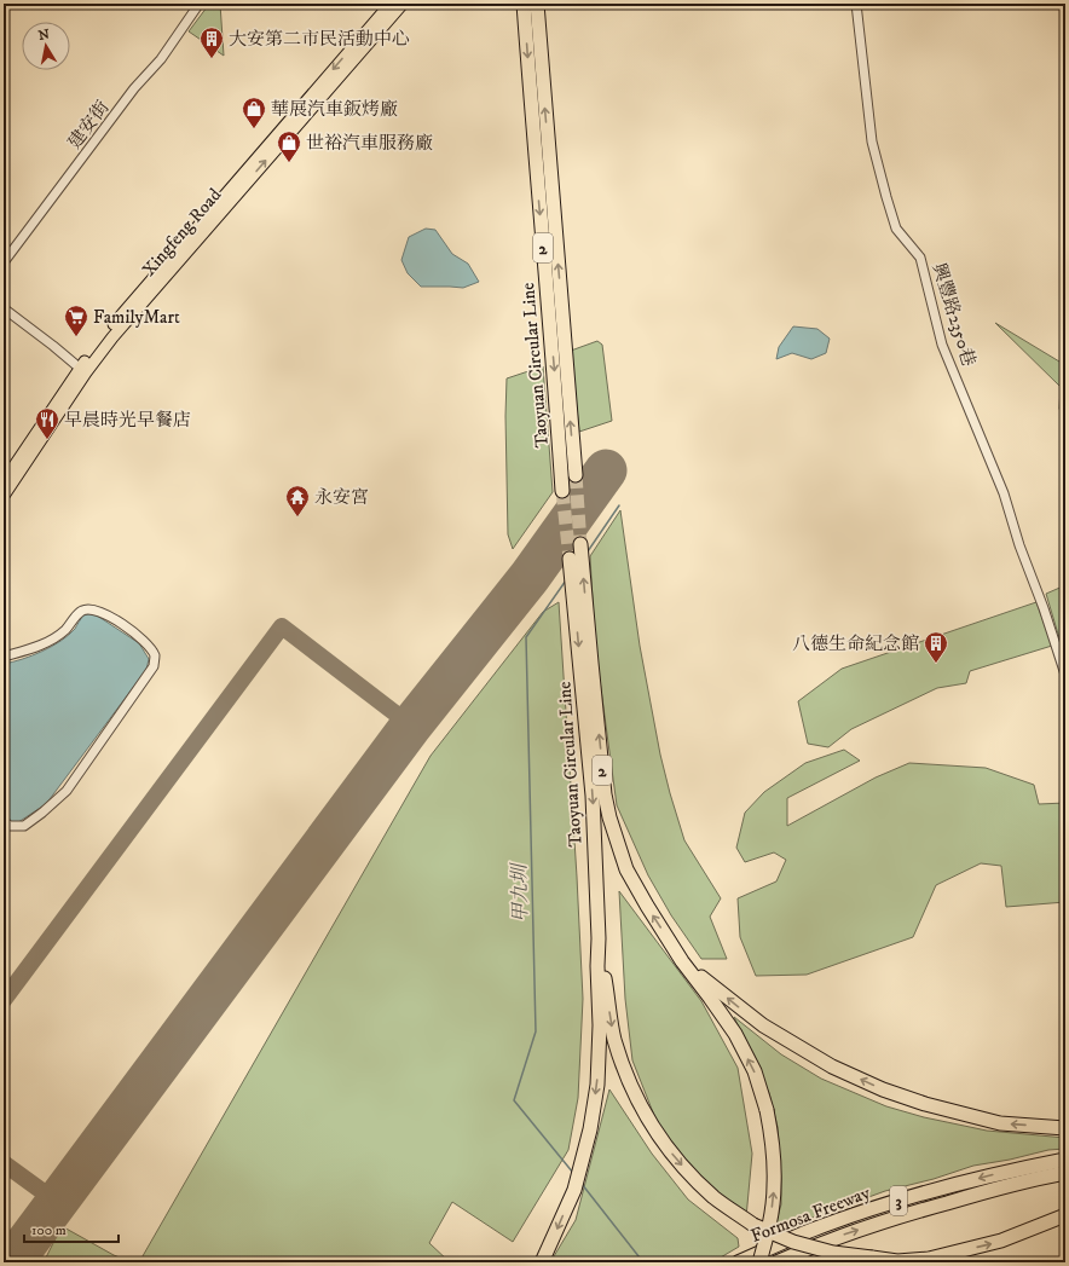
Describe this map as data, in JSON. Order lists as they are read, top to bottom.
{
  "streets": {
    "highway": [
      "2",
      "Taoyuan Circular Line",
      "3",
      "Formosa Freeway"
    ],
    "main road": ["Xingfeng Road"],
    "street": ["建安街", "興豐路2350巷"]
  },
  "water": ["甲九圳"],
  "places": {
    "building": ["大安第二市民活動中心", "八德生命紀念館"],
    "shop": ["華展汽車鈑烤廠", "世裕汽車服務廠"],
    "supermarket": ["FamilyMart"],
    "restaurant": ["早晨時光早餐店"],
    "temple": ["永安宮"]
  },
  "scale_bar": "100 m",
  "north": "top"
}
